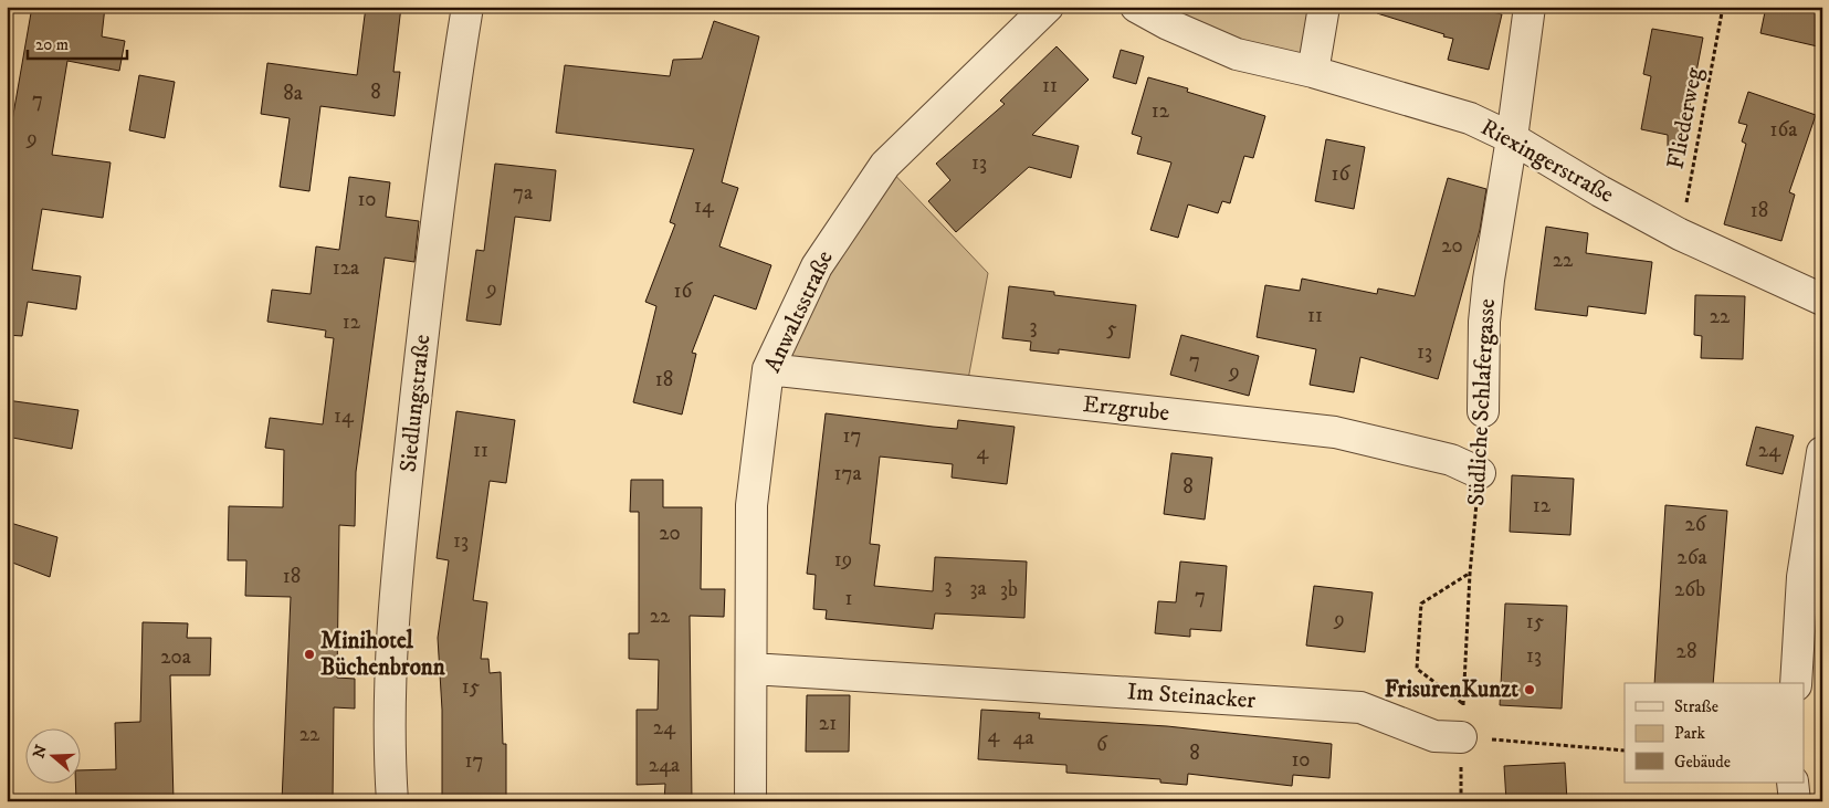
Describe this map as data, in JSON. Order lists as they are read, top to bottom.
{
  "streets": {
    "street": [
      "Riexingerstraße",
      "Anwaltsstraße",
      "Südliche Schlafergasse",
      "Siedlungstraße",
      "Erzgrube",
      "Im Steinacker"
    ],
    "path": ["Fliederweg"]
  },
  "crossings": [
    ["Fliederweg", "Riexingerstraße"],
    ["Riexingerstraße", "Südliche Schlafergasse"],
    ["Anwaltsstraße", "Erzgrube"],
    ["Anwaltsstraße", "Im Steinacker"],
    ["Südliche Schlafergasse", "Erzgrube"],
    ["Südliche Schlafergasse", "Im Steinacker"]
  ],
  "places": ["Minihotel Büchenbronn", "FrisurenKunzt"],
  "house_numbers": [
    "11",
    "8",
    "8a",
    "7",
    "12",
    "16a",
    "9",
    "13",
    "16",
    "7a",
    "10",
    "14",
    "18",
    "20",
    "22",
    "12a",
    "9",
    "16",
    "11",
    "22",
    "12",
    "3",
    "5",
    "13",
    "7",
    "9",
    "18",
    "14",
    "17",
    "11",
    "24",
    "4",
    "17a",
    "8",
    "12",
    "26",
    "20",
    "13",
    "26a",
    "19",
    "18",
    "3",
    "3a",
    "3b",
    "26b",
    "7",
    "1",
    "22",
    "9",
    "15",
    "28",
    "13",
    "20a",
    "15",
    "21",
    "24",
    "22",
    "4",
    "4a",
    "6",
    "8",
    "10",
    "17",
    "24a"
  ],
  "legend": ["Straße", "Park", "Gebäude"],
  "scale_bar": "20 m",
  "north": "left"
}
